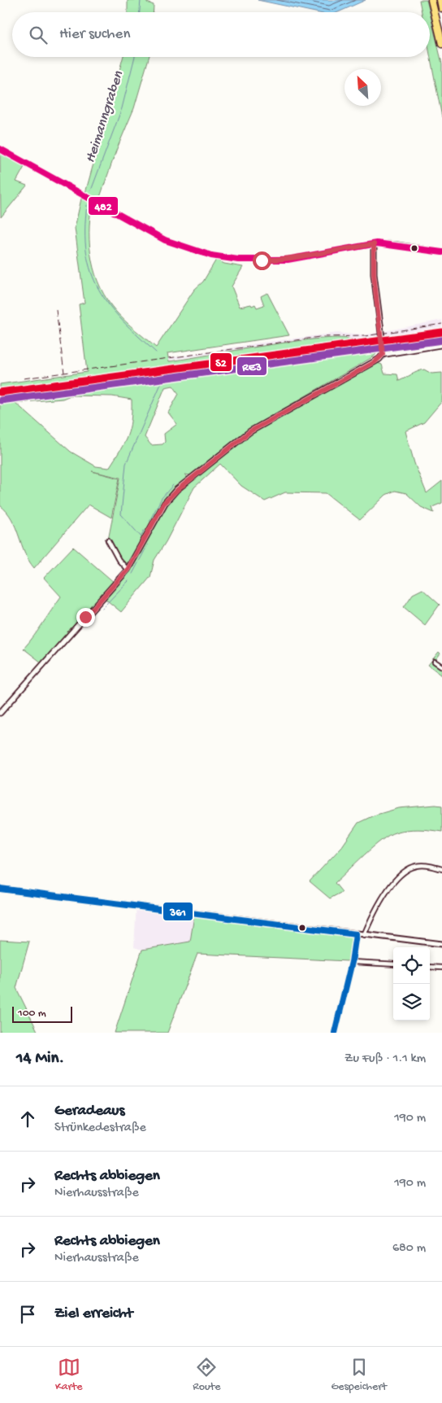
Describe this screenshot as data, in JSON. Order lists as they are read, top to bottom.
{
  "water": ["Heimanngraben"],
  "lines": [
    "transit line 482",
    "transit line S2",
    "transit line RE3",
    "transit line 361"
  ],
  "scale_bar": "100 m",
  "north": "top left",
  "page": {
    "search": "Hier suchen",
    "scale": "100 m",
    "heading": ["14 Min.", "Zu Fuß · 1.1 km"],
    "list": [
      ["Geradeaus", "Strünkedestraße", "190 m"],
      ["Rechts abbiegen", "Nierhausstraße", "190 m"],
      ["Rechts abbiegen", "Nierhausstraße", "680 m"],
      "Ziel erreicht"
    ],
    "nav": ["Karte", "Route", "Gespeichert"]
  }
}
